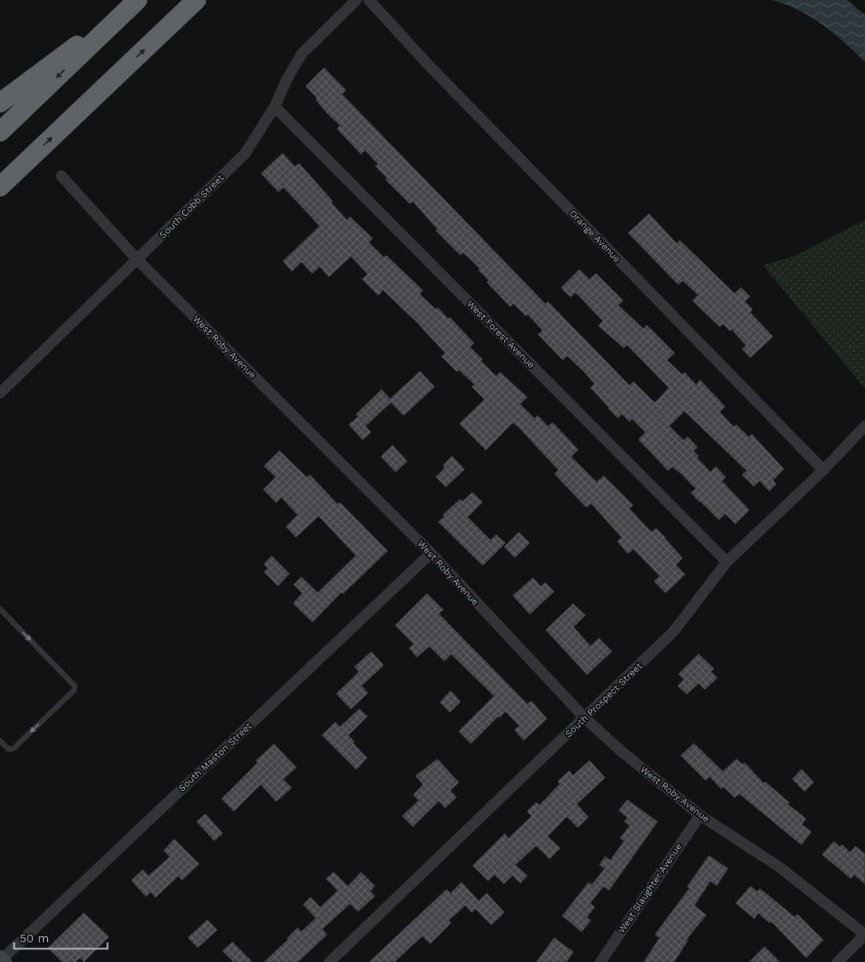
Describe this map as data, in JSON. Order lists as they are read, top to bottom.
{
  "streets": {
    "street": [
      "South Cobb Street",
      "Orange Avenue",
      "West Forest Avenue",
      "West Roby Avenue",
      "South Prospect Street",
      "South Maston Street",
      "West Slaughter Avenue"
    ]
  },
  "crossings": [
    ["South Cobb Street", "West Forest Avenue"],
    ["South Cobb Street", "West Roby Avenue"],
    ["Orange Avenue", "South Prospect Street"],
    ["West Forest Avenue", "South Prospect Street"],
    ["West Roby Avenue", "South Prospect Street"],
    ["West Roby Avenue", "South Maston Street"],
    ["West Roby Avenue", "West Slaughter Avenue"]
  ],
  "scale_bar": "50 m"
}
